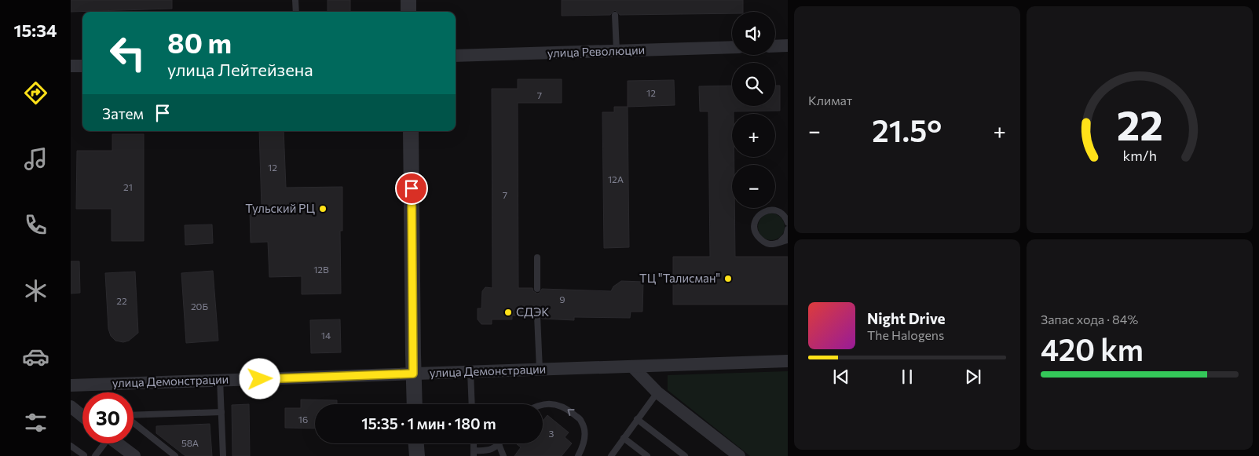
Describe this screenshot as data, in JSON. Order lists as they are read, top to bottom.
{
  "streets": {
    "street": ["улица Революции", "улица Демонстрации"]
  },
  "places": ["Тульский РЦ", "ТЦ \"Талисман\"", "СДЭК"],
  "house_numbers": [
    "12",
    "7",
    "12",
    "12А",
    "21",
    "7",
    "12В",
    "9",
    "22",
    "20Б",
    "14",
    "16",
    "3",
    "58А"
  ],
  "page": {
    "tabs": "15:34",
    "tile": [
      "Климат",
      ["Запас хода · 84%", "420 km"]
    ],
    "map_buttons": ["+", "−"],
    "turn": ["80 m", "улица Лейтейзена"],
    "then": "Затем",
    "heat": ["−", "21.5°", "+"],
    "song": ["Night Drive", "The Halogens"],
    "limit": "30",
    "trip": "15:35 · 1 мин · 180 m",
    "gauge": ["22", "km/h"]
  }
}
